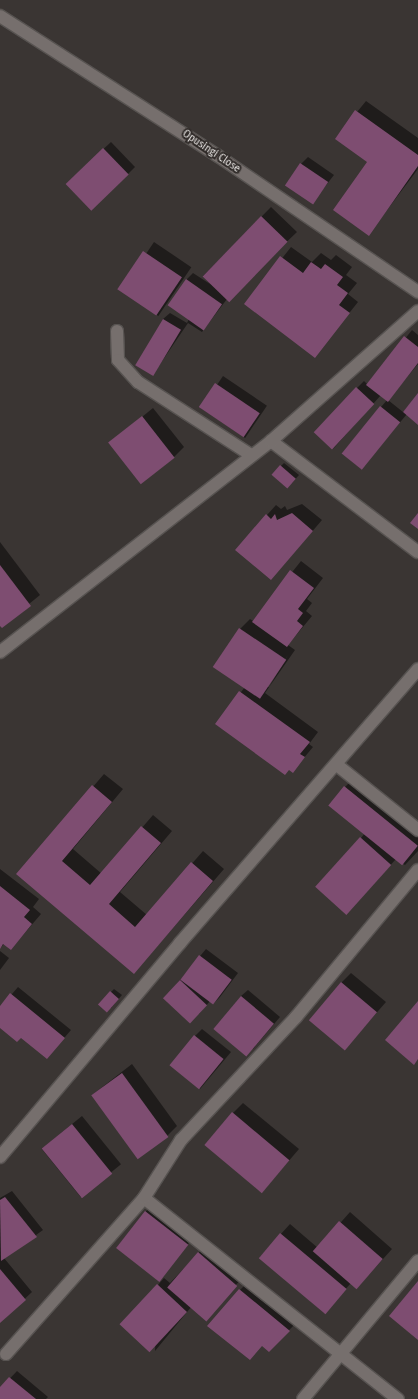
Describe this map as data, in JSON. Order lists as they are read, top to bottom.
{
  "streets": {
    "street": ["Opusingi Close"]
  }
}
